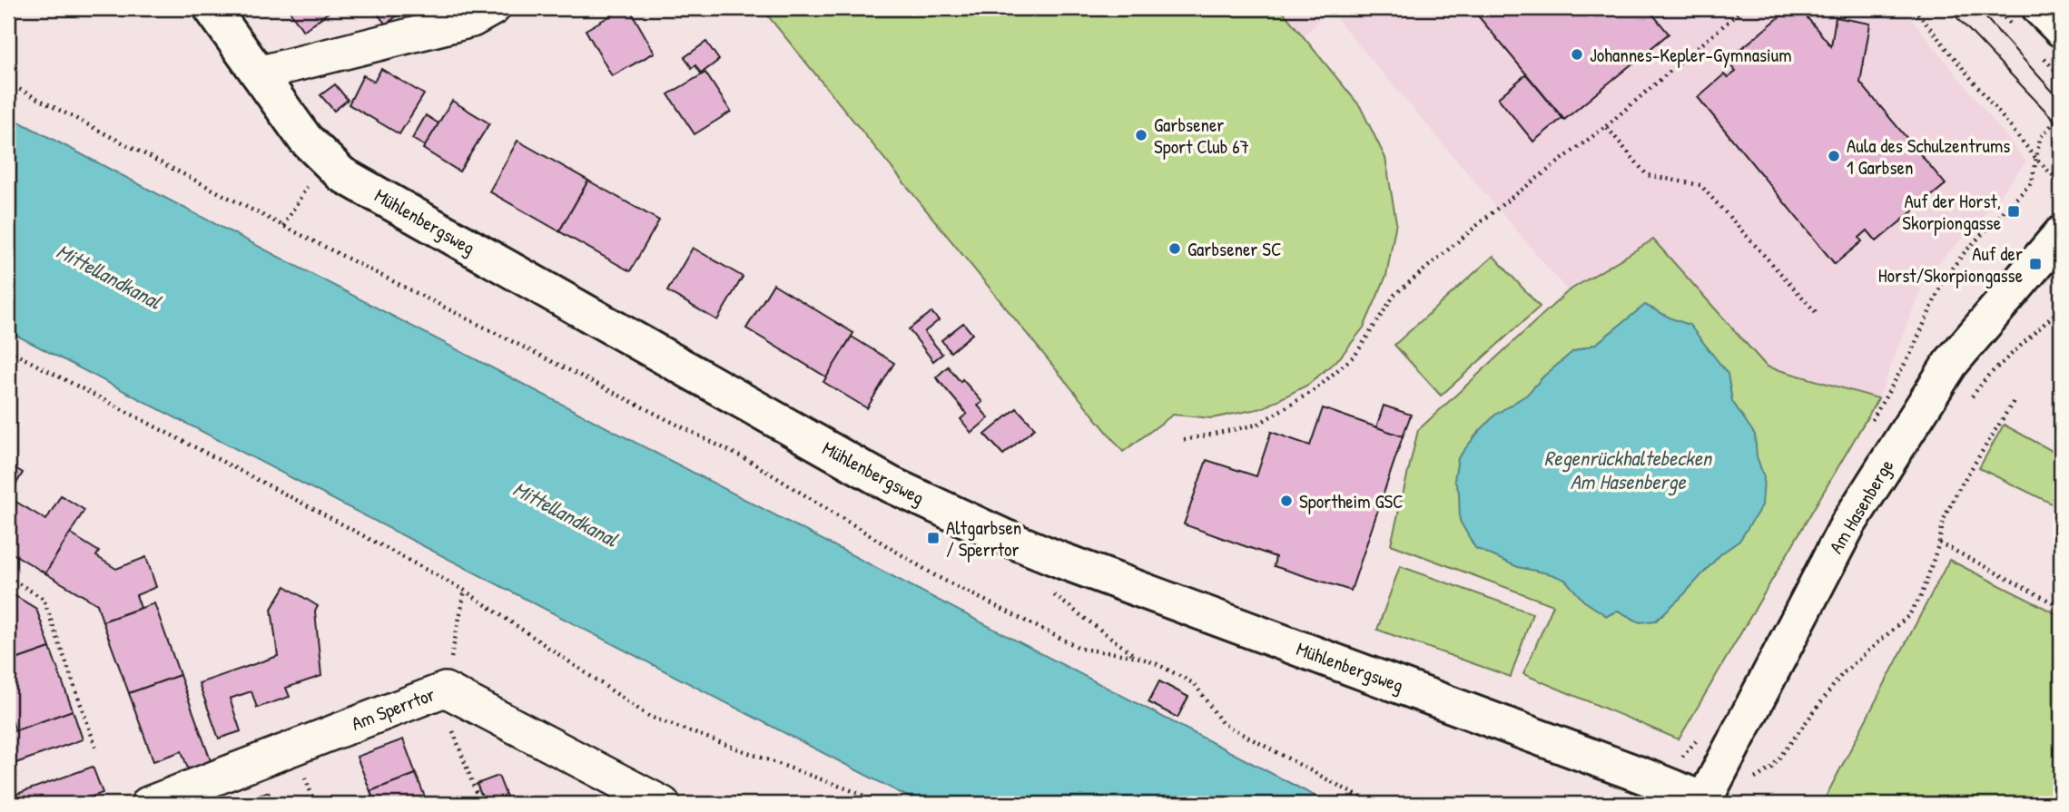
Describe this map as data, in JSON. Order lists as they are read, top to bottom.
{
  "streets": {
    "street": ["Mühlenbergsweg", "Am Hasenberge", "Am Sperrtor"]
  },
  "crossings": [
    ["Mühlenbergsweg", "Am Hasenberge"]
  ],
  "water": ["Mittellandkanal", "Regenrückhaltebecken Am Hasenberge"],
  "places": {
    "other": [
      "Johannes-Kepler-Gymnasium",
      "Garbsener Sport Club 67",
      "Aula des Schulzentrums 1 Garbsen",
      "Garbsener SC",
      "Sportheim GSC"
    ],
    "transit": ["Auf der Horst, Skorpiongasse", "Auf der Horst/Skorpiongasse", "Altgarbsen / Sperrtor"]
  }
}
